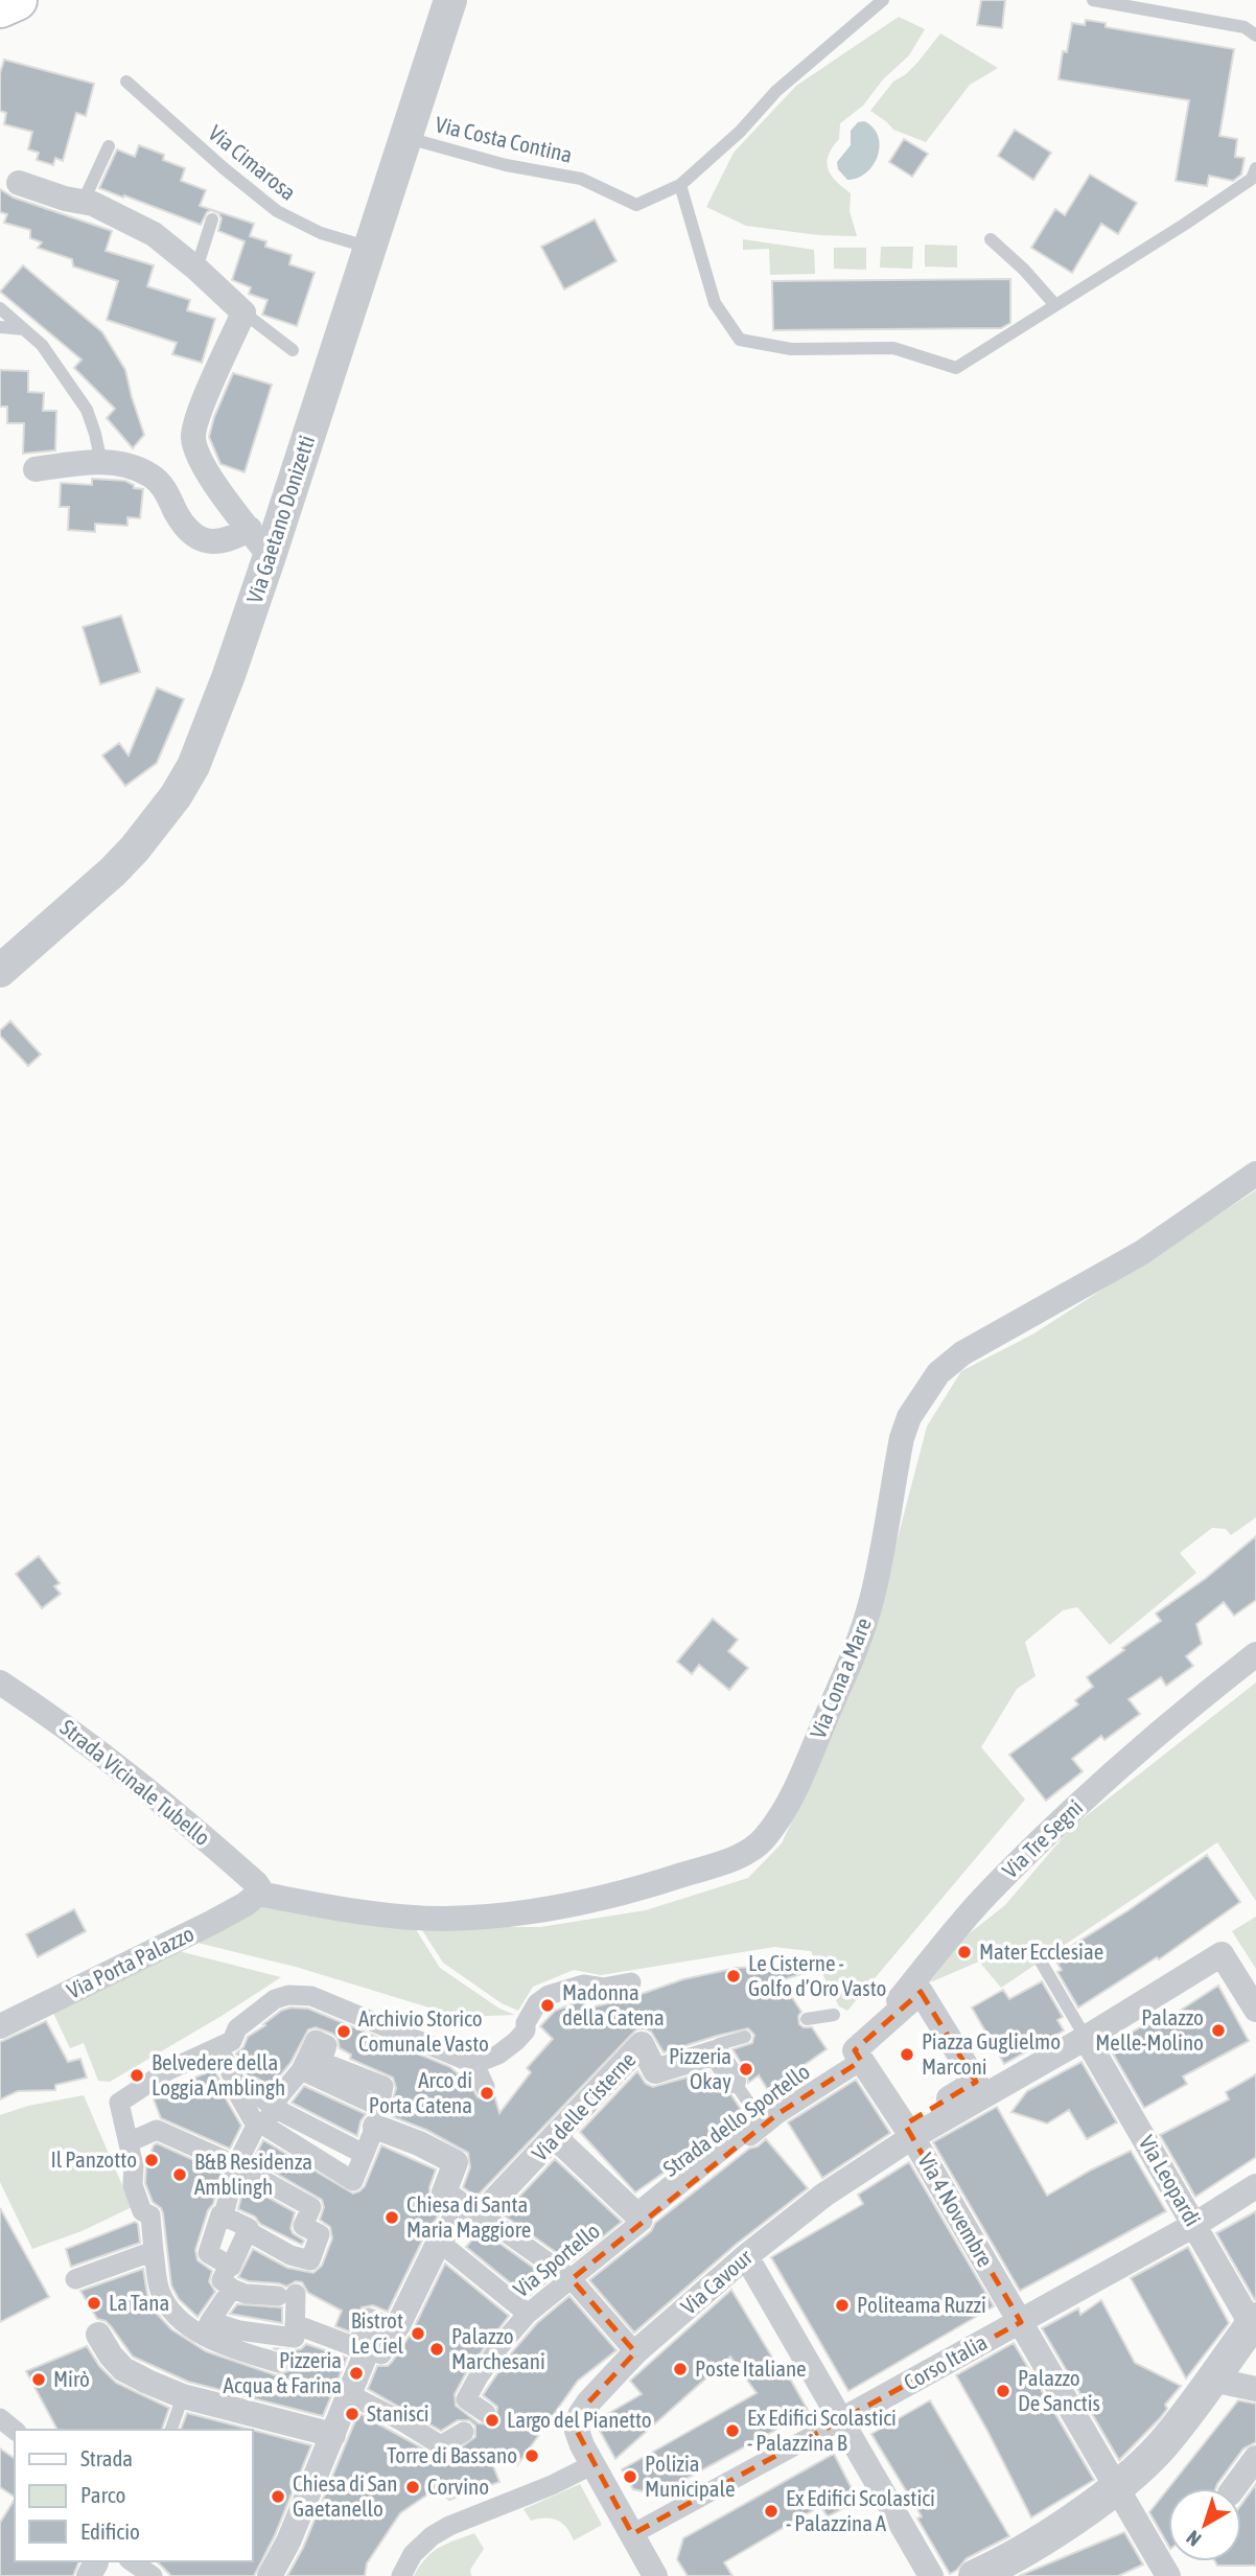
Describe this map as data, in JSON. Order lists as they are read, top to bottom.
{
  "streets": {
    "street": [
      "Via Gaetano Donizetti",
      "Via Cona a Mare",
      "Strada Vicinale Tubello",
      "Via Tre Segni",
      "Via Porta Palazzo",
      "Via delle Cisterne",
      "Strada dello Sportello",
      "Via Leopardi",
      "Via 4 Novembre",
      "Via Sportello",
      "Via Cavour",
      "Corso Italia"
    ],
    "lane": ["Via Costa Contina", "Via Cimarosa"]
  },
  "crossings": [
    ["Via Costa Contina", "Via Gaetano Donizetti"],
    ["Via Cimarosa", "Via Gaetano Donizetti"],
    ["Via Cona a Mare", "Strada Vicinale Tubello"],
    ["Via Cona a Mare", "Via Porta Palazzo"],
    ["Strada Vicinale Tubello", "Via Porta Palazzo"],
    ["Via Tre Segni", "Strada dello Sportello"],
    ["Strada dello Sportello", "Via Sportello"],
    ["Via Leopardi", "Corso Italia"],
    ["Via 4 Novembre", "Via Cavour"],
    ["Via 4 Novembre", "Corso Italia"],
    ["Via Cavour", "Corso Italia"]
  ],
  "places": [
    "Mater Ecclesiae",
    "Le Cisterne - Golfo d’Oro Vasto",
    "Madonna della Catena",
    "Palazzo Melle-Molino",
    "Archivio Storico Comunale Vasto",
    "Piazza Guglielmo Marconi",
    "Pizzeria Okay",
    "Belvedere della Loggia Amblingh",
    "Arco di Porta Catena",
    "Il Panzotto",
    "B&B Residenza Amblingh",
    "Chiesa di Santa Maria Maggiore",
    "La Tana",
    "Politeama Ruzzi",
    "Bistrot Le Ciel",
    "Palazzo Marchesani",
    "Poste Italiane",
    "Pizzeria Acqua & Farina",
    "Mirò",
    "Palazzo De Sanctis",
    "Stanisci",
    "Largo del Pianetto",
    "Ex Edifici Scolastici - Palazzina B",
    "Torre di Bassano",
    "Polizia Municipale",
    "Corvino",
    "Chiesa di San Gaetanello",
    "Ex Edifici Scolastici - Palazzina A"
  ],
  "legend": ["Strada", "Parco", "Edificio"],
  "north": "bottom left"
}
